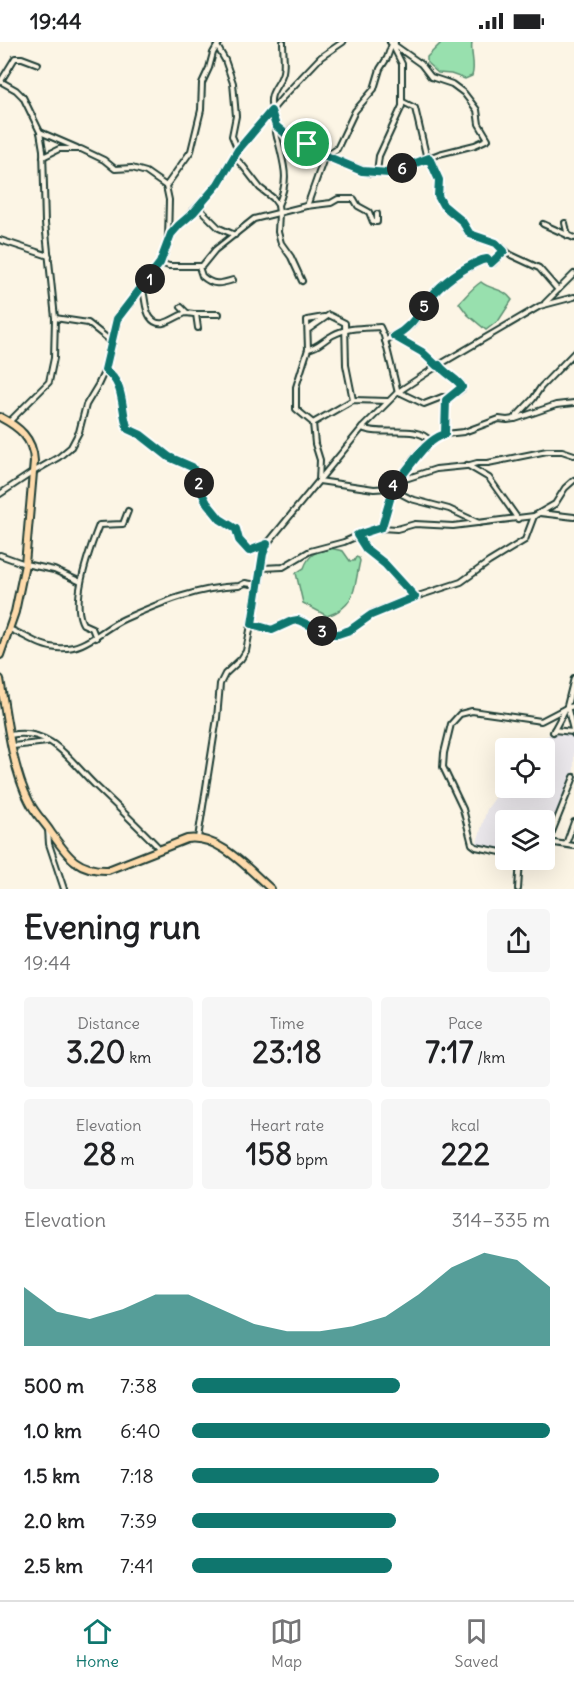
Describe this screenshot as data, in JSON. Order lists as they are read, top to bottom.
{
  "page": {
    "status": "19:44",
    "pins": [
      "6",
      "1",
      "5",
      "2",
      "4",
      "3"
    ],
    "heading": ["Evening run", "19:44"],
    "stats": [
      ["Distance", "3.20 km"],
      ["Time", "23:18"],
      ["Pace", "7:17 /km"],
      ["Elevation", "28 m"],
      ["Heart rate", "158 bpm"],
      ["kcal", "222"]
    ],
    "chart": ["Elevation", "314–335 m"],
    "list": [
      {
        "name": "500 m",
        "note": "7:38"
      },
      {
        "name": "1.0 km",
        "note": "6:40"
      },
      {
        "name": "1.5 km",
        "note": "7:18"
      },
      {
        "name": "2.0 km",
        "note": "7:39"
      },
      {
        "name": "2.5 km",
        "note": "7:41"
      }
    ],
    "tabs": ["Home", "Map", "Saved"]
  }
}
